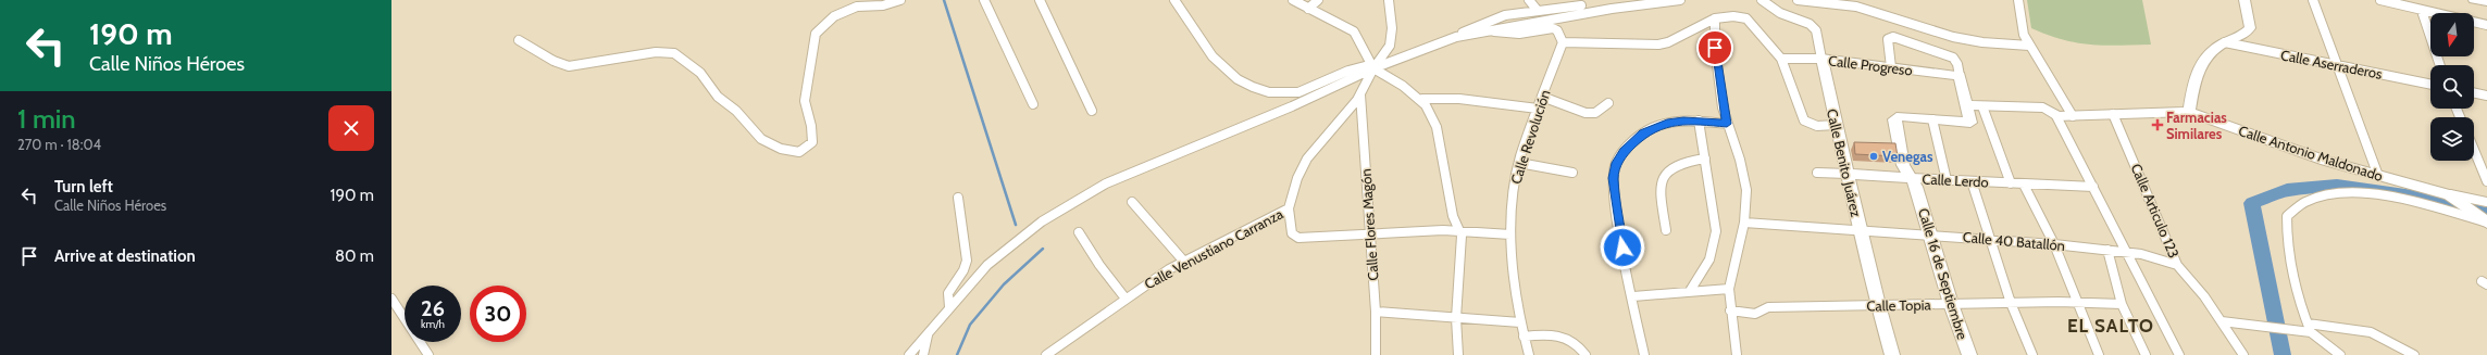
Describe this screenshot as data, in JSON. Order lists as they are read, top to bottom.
{
  "streets": {
    "street": [
      "Calle Aserraderos",
      "Calle Progreso",
      "Calle Revolución",
      "Calle Antonio Maldonado",
      "Calle Benito Juárez",
      "Calle Lerdo",
      "Calle Articulo 123",
      "Calle Flores Magón",
      "Calle 40 Batallón",
      "Calle Venustiano Carranza",
      "Calle 16 de Septiembre",
      "Calle Topia"
    ]
  },
  "crossings": [
    ["Calle Progreso", "Calle Benito Juárez"],
    ["Calle Antonio Maldonado", "Calle Articulo 123"],
    ["Calle Benito Juárez", "Calle Lerdo"],
    ["Calle Benito Juárez", "Calle 40 Batallón"],
    ["Calle Benito Juárez", "Calle Topia"],
    ["Calle Lerdo", "Calle 16 de Septiembre"],
    ["Calle Articulo 123", "Calle 40 Batallón"],
    ["Calle Flores Magón", "Calle Venustiano Carranza"],
    ["Calle 40 Batallón", "Calle 16 de Septiembre"],
    ["Calle 16 de Septiembre", "Calle Topia"]
  ],
  "districts": ["EL SALTO"],
  "places": {
    "health": ["Farmacias Similares"],
    "other": ["Venegas"]
  },
  "north": "bottom",
  "page": {
    "turn": ["190 m", "Calle Niños Héroes"],
    "heading": ["1 min", "270 m · 18:04"],
    "list": [
      {
        "name": "Turn left",
        "note": "Calle Niños Héroes",
        "value": "190 m"
      },
      {
        "name": "Arrive at destination",
        "value": "80 m"
      }
    ],
    "speed": "26 km/h",
    "limit": "30"
  }
}
